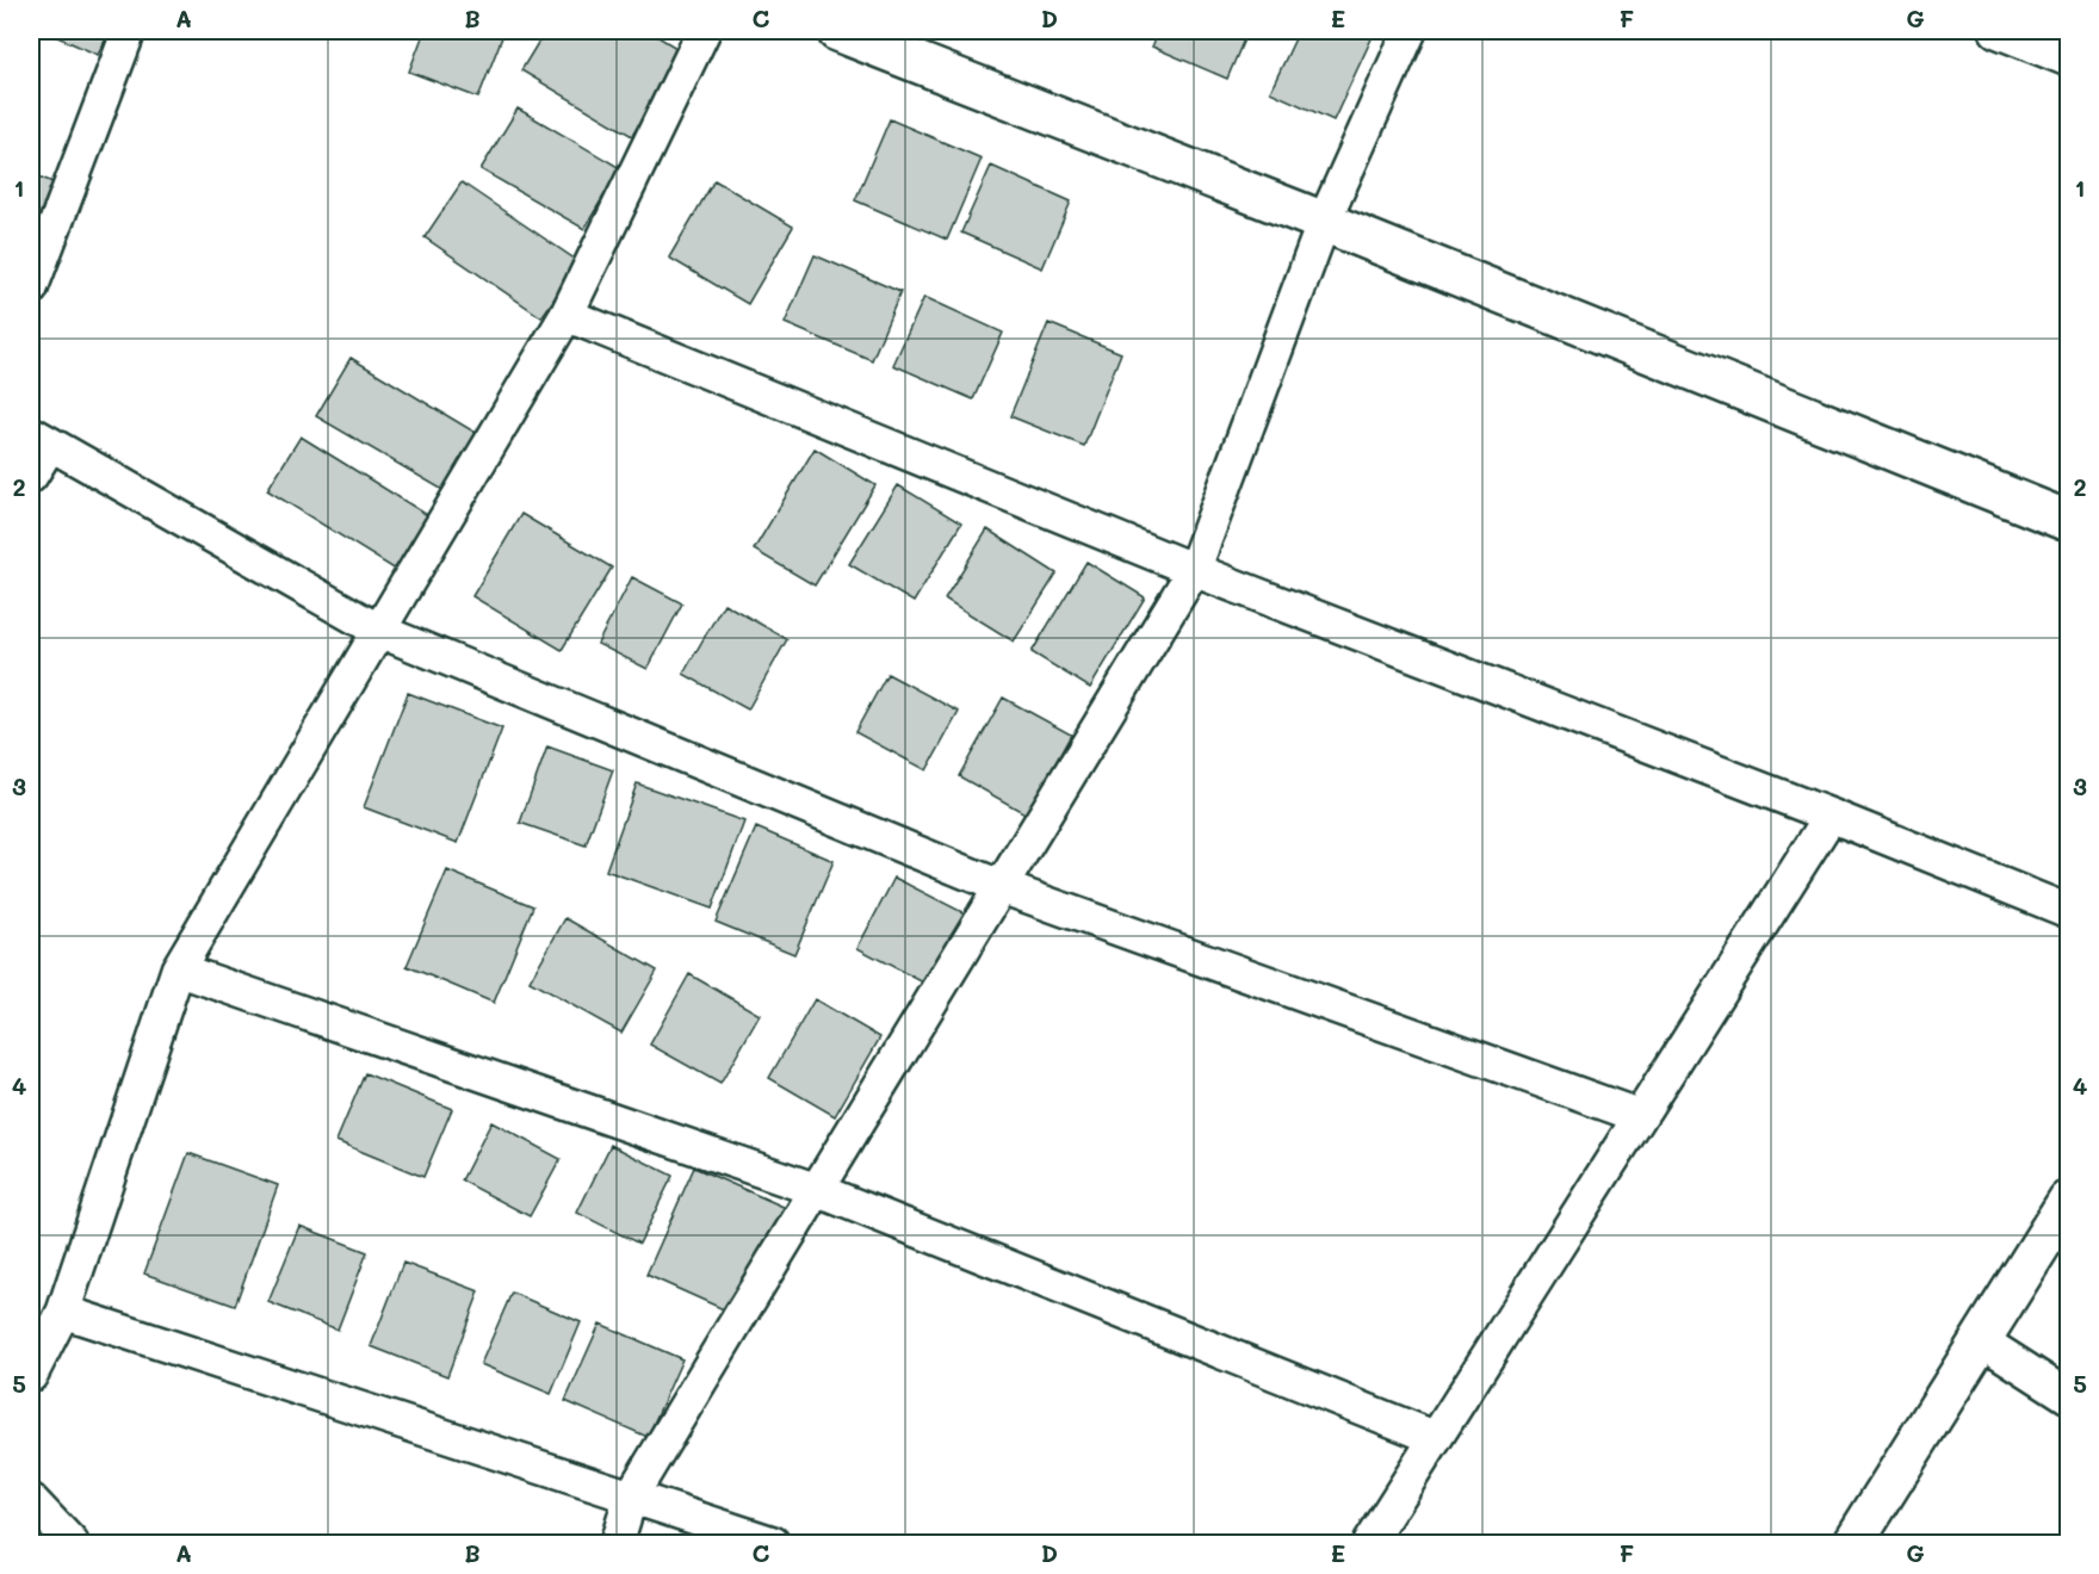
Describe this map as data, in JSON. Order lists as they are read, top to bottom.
{
  "grid": {
    "columns": [
      "A",
      "B",
      "C",
      "D",
      "E",
      "F",
      "G"
    ],
    "rows": [
      "1",
      "2",
      "3",
      "4",
      "5"
    ]
  }
}
